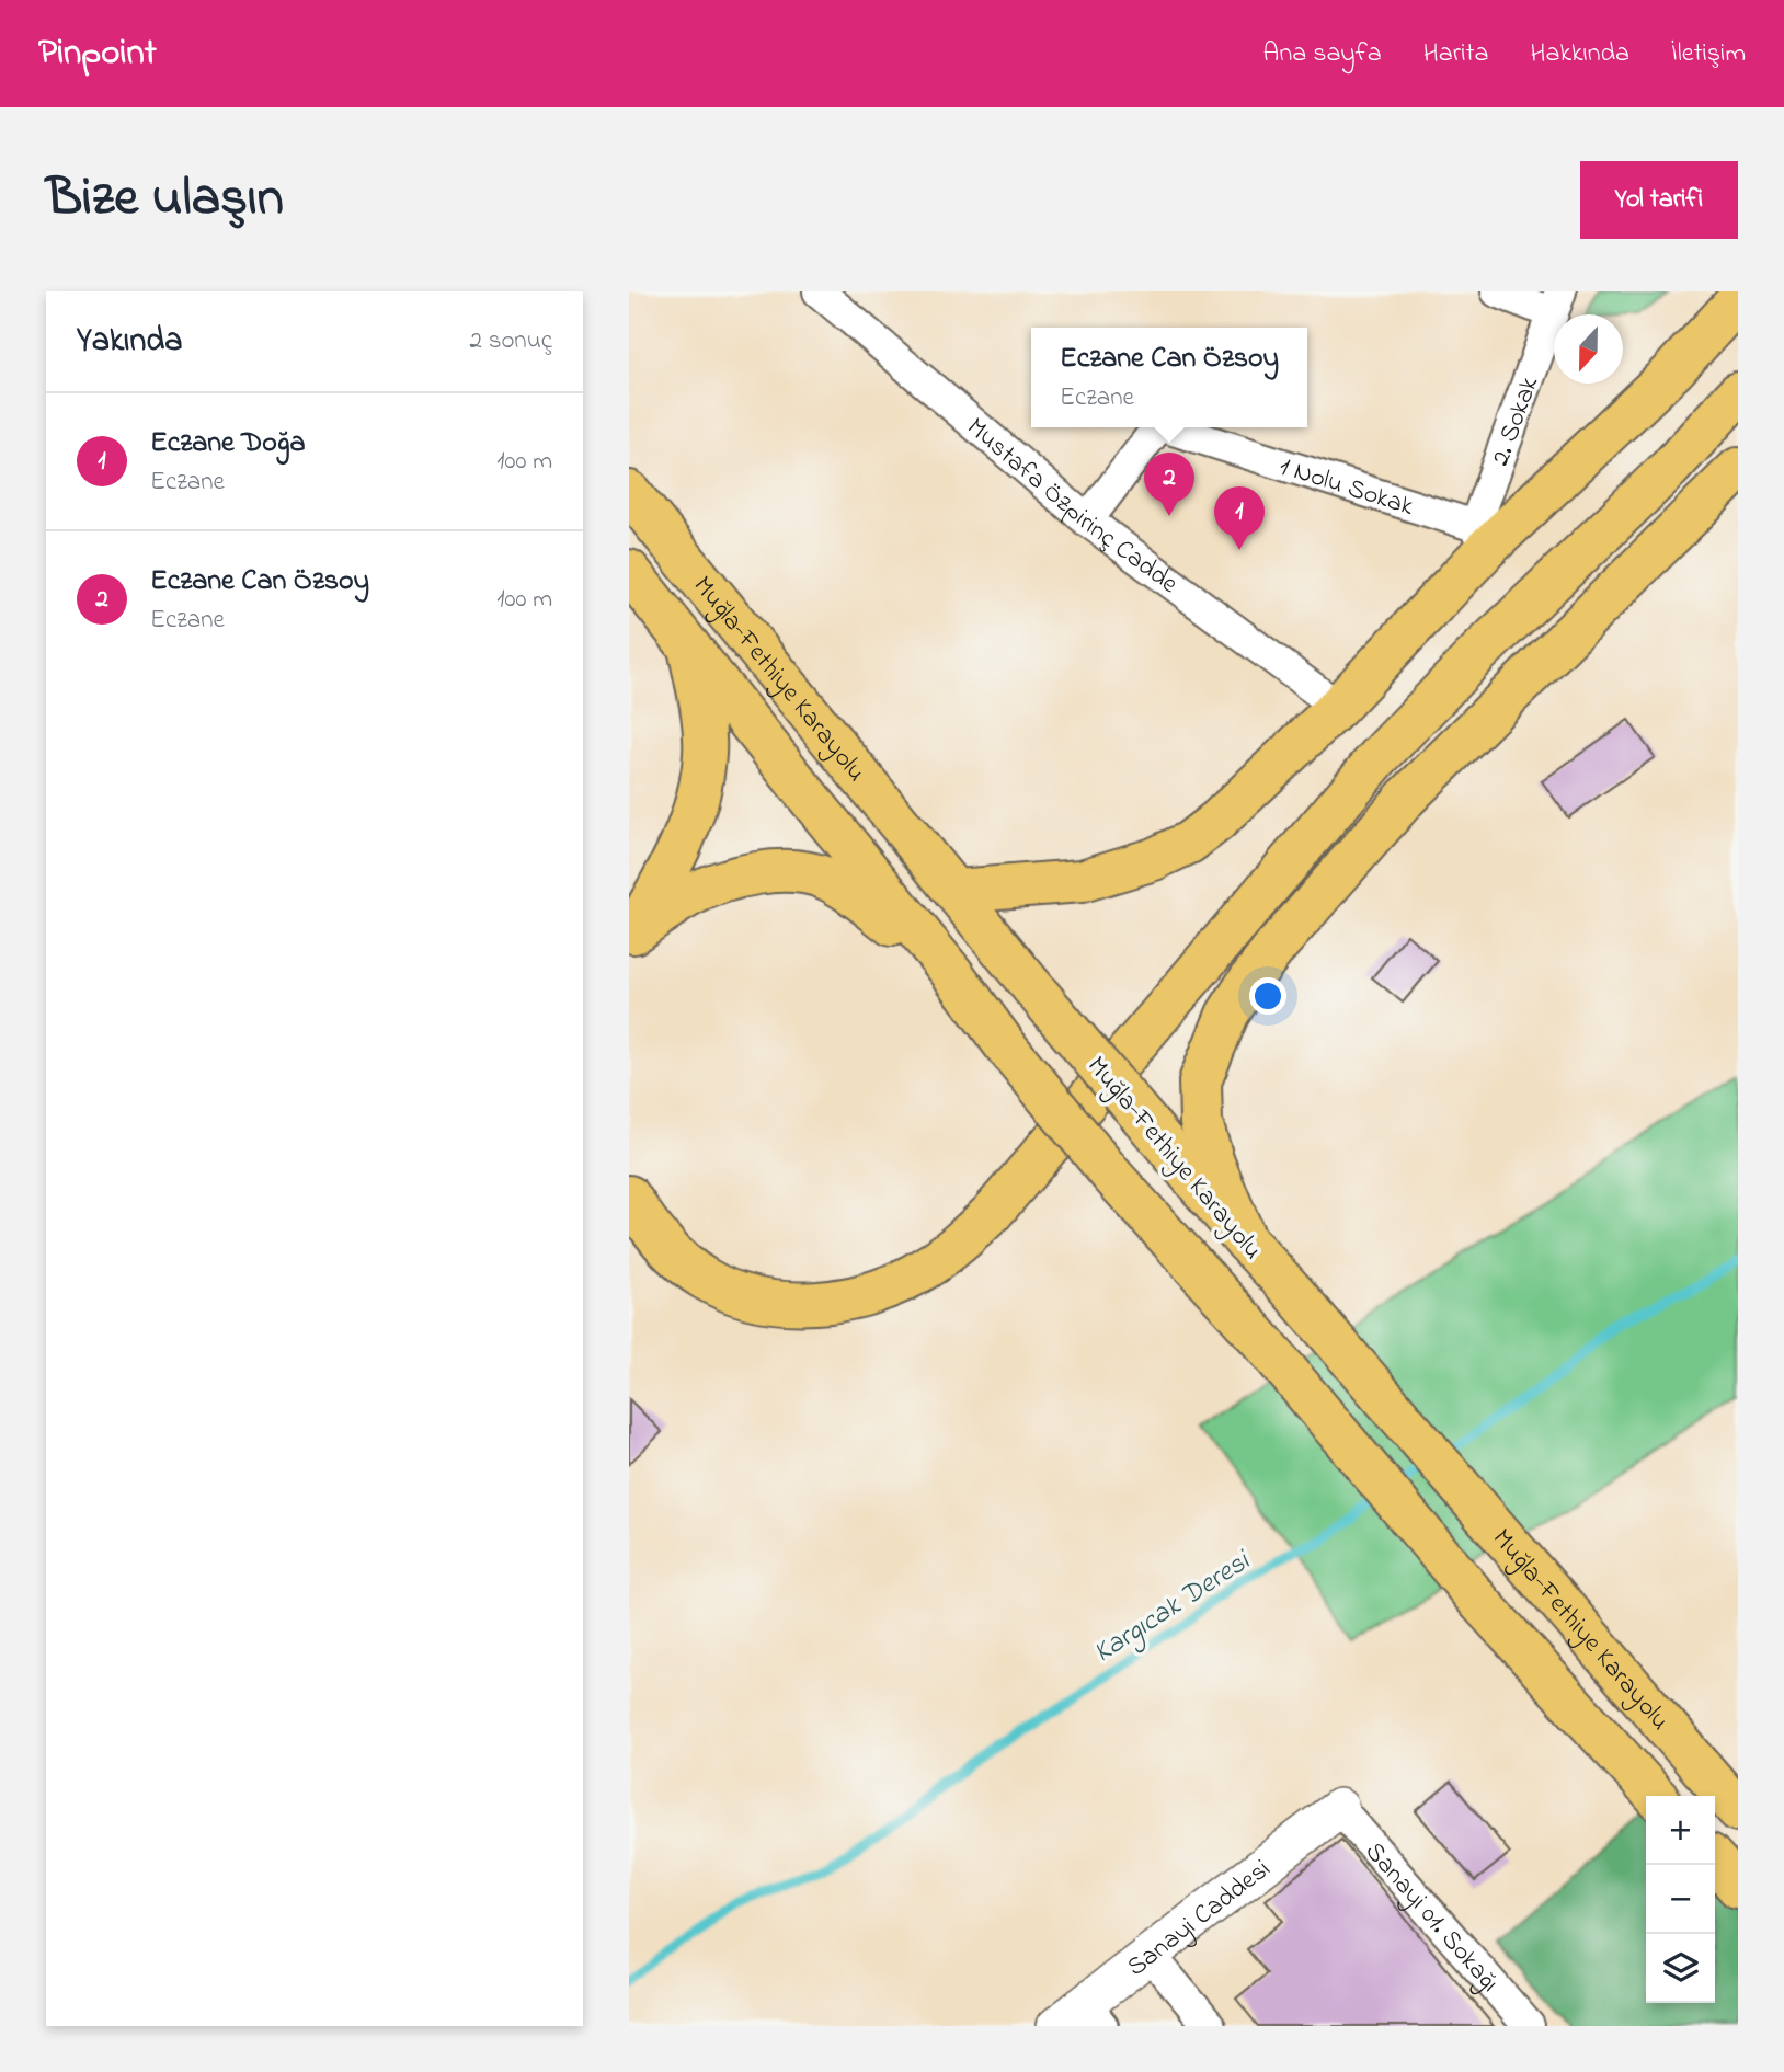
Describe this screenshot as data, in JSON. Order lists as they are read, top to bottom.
{
  "streets": {
    "highway": ["Muğla-Fethiye Karayolu"],
    "street": [
      "2. Sokak",
      "1 Nolu Sokak",
      "Mustafa Özpirinç Cadde",
      "Sanayi Caddesi",
      "Sanayi 01. Sokağı"
    ]
  },
  "crossings": [
    ["2. Sokak", "1 Nolu Sokak"],
    ["1 Nolu Sokak", "Mustafa Özpirinç Cadde"],
    ["Sanayi Caddesi", "Sanayi 01. Sokağı"]
  ],
  "water": ["Kargıcak Deresi"],
  "north": "bottom",
  "page": {
    "header": "Pinpoint",
    "nav": [
      "Ana sayfa",
      "Harita",
      "Hakkında",
      "İletişim"
    ],
    "title": "Bize ulaşın",
    "buttons": "Yol tarifi",
    "heading": ["Yakında", "2 sonuç"],
    "popup": ["Eczane Can Özsoy", "Eczane"],
    "list": [
      {
        "mark": "1",
        "name": "Eczane Doğa",
        "note": "Eczane",
        "value": "100 m"
      },
      {
        "mark": "2",
        "name": "Eczane Can Özsoy",
        "note": "Eczane",
        "value": "100 m"
      }
    ],
    "pins": ["2", "1"],
    "map_buttons": ["+", "−"]
  }
}
